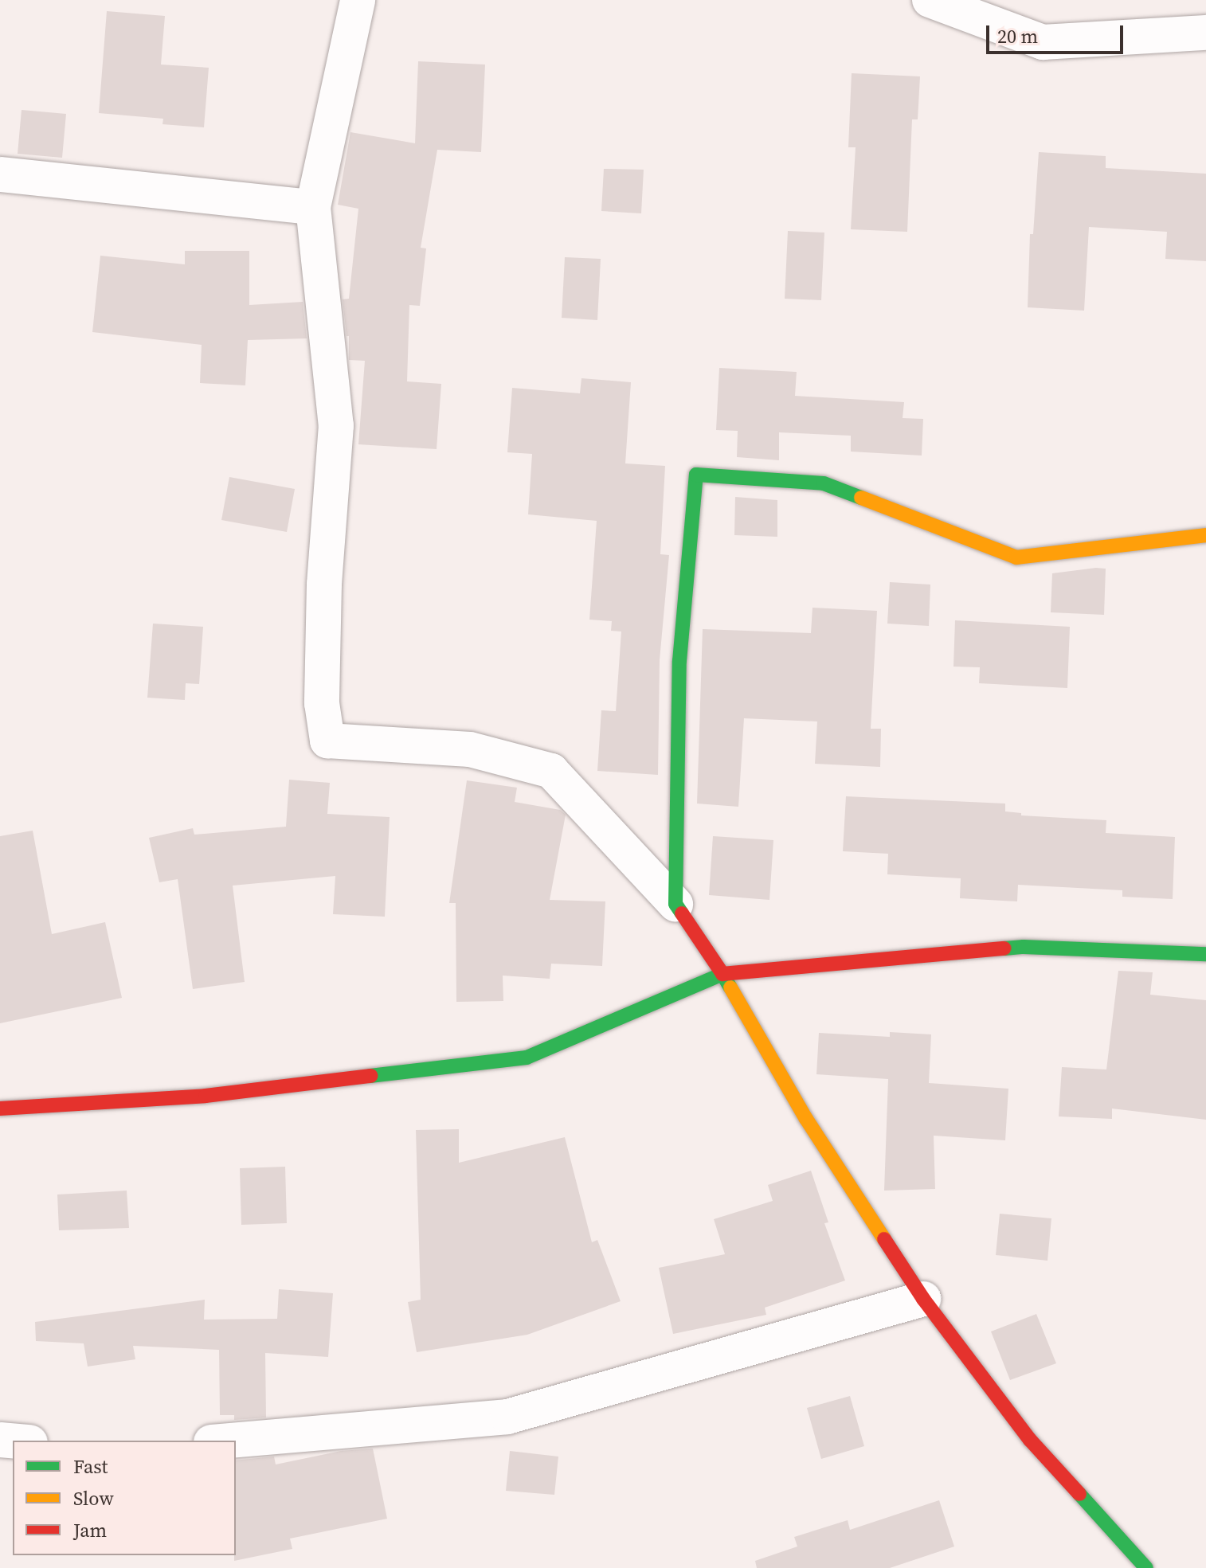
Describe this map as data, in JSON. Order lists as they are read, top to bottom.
{
  "legend": ["Fast", "Slow", "Jam"],
  "scale_bar": "20 m"
}
